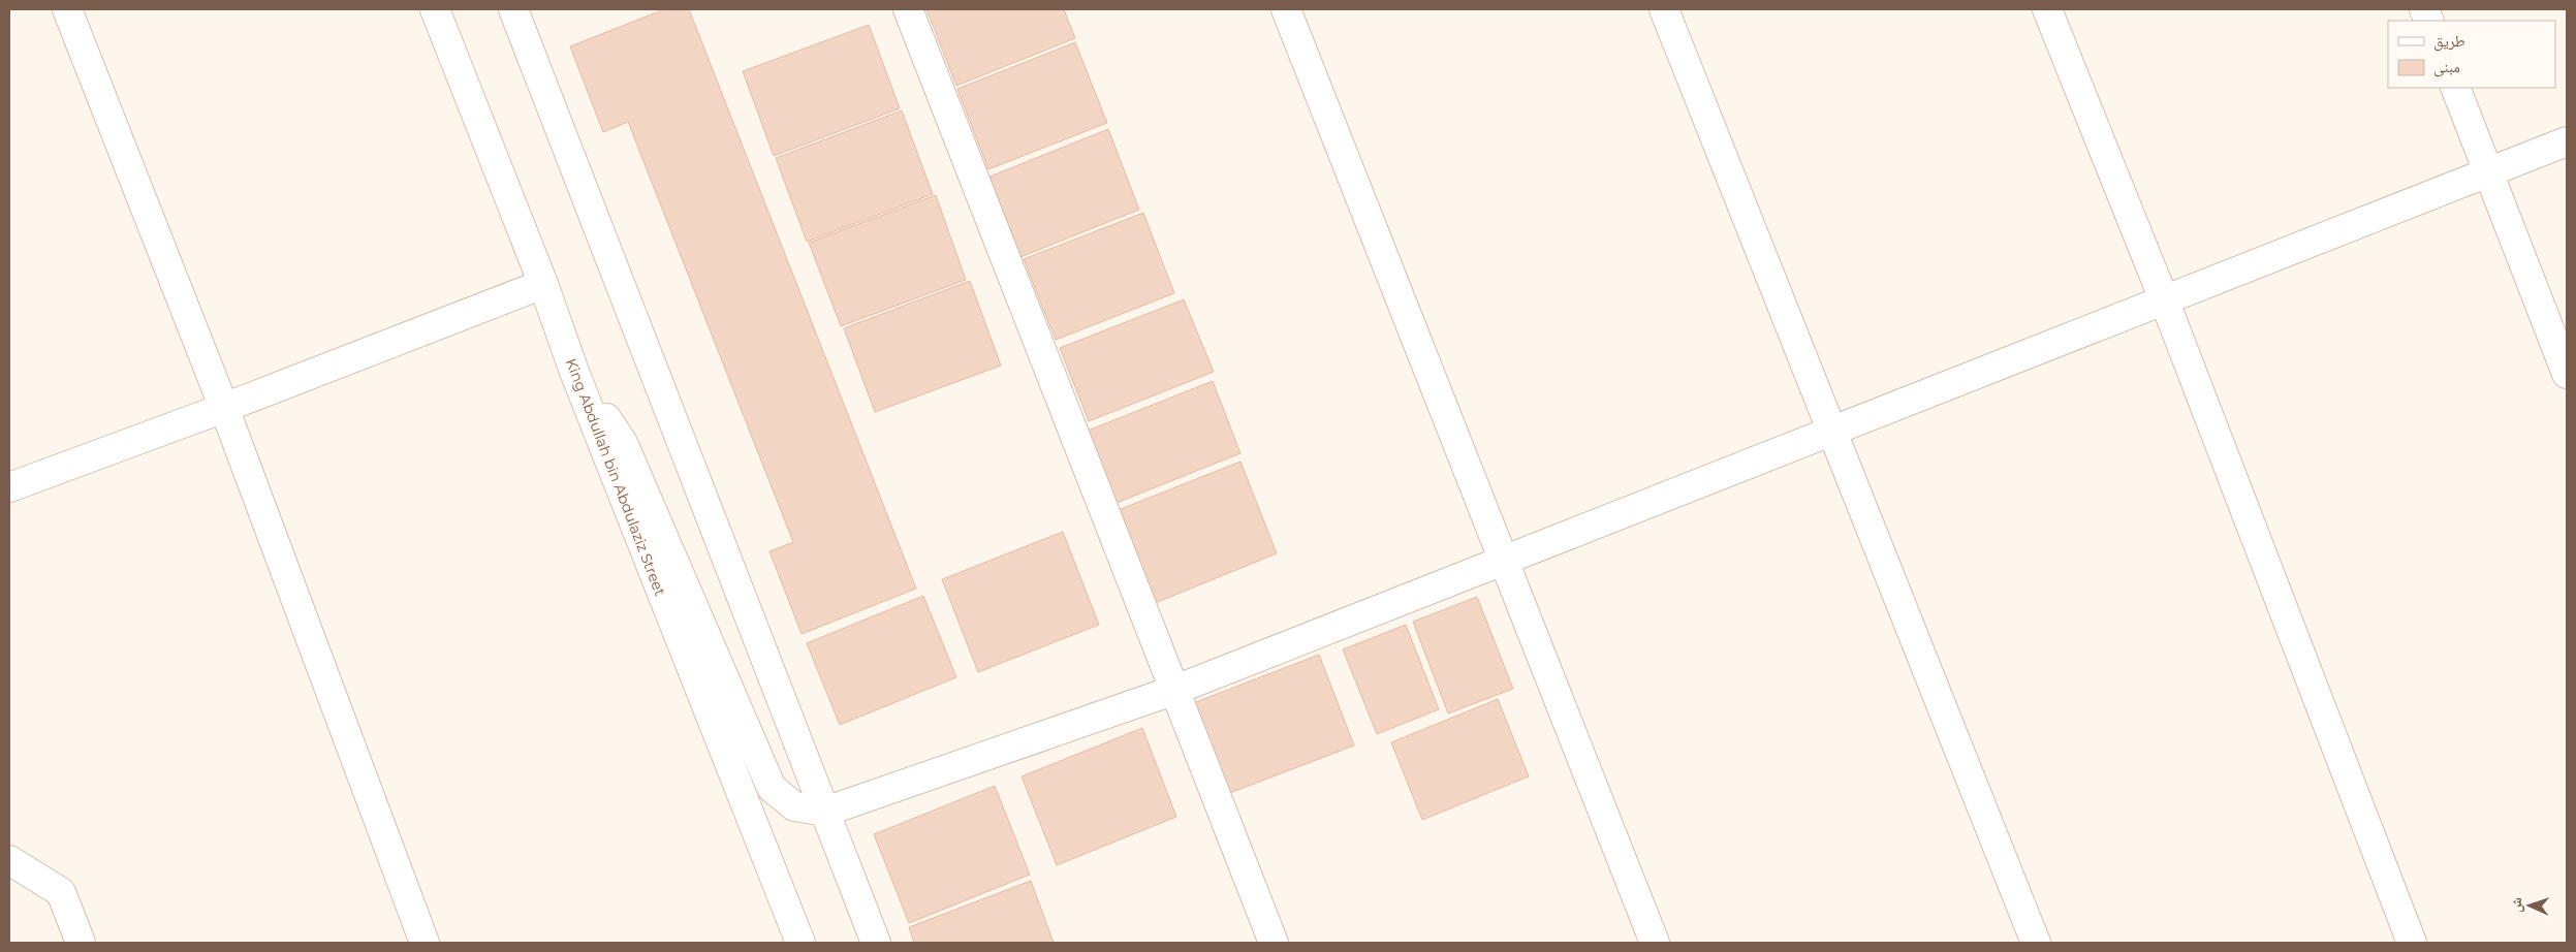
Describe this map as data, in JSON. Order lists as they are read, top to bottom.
{
  "streets": {
    "street": ["King Abdullah bin Abdulaziz Street"]
  },
  "legend": ["طريق", "مبنى"],
  "north": "left"
}
